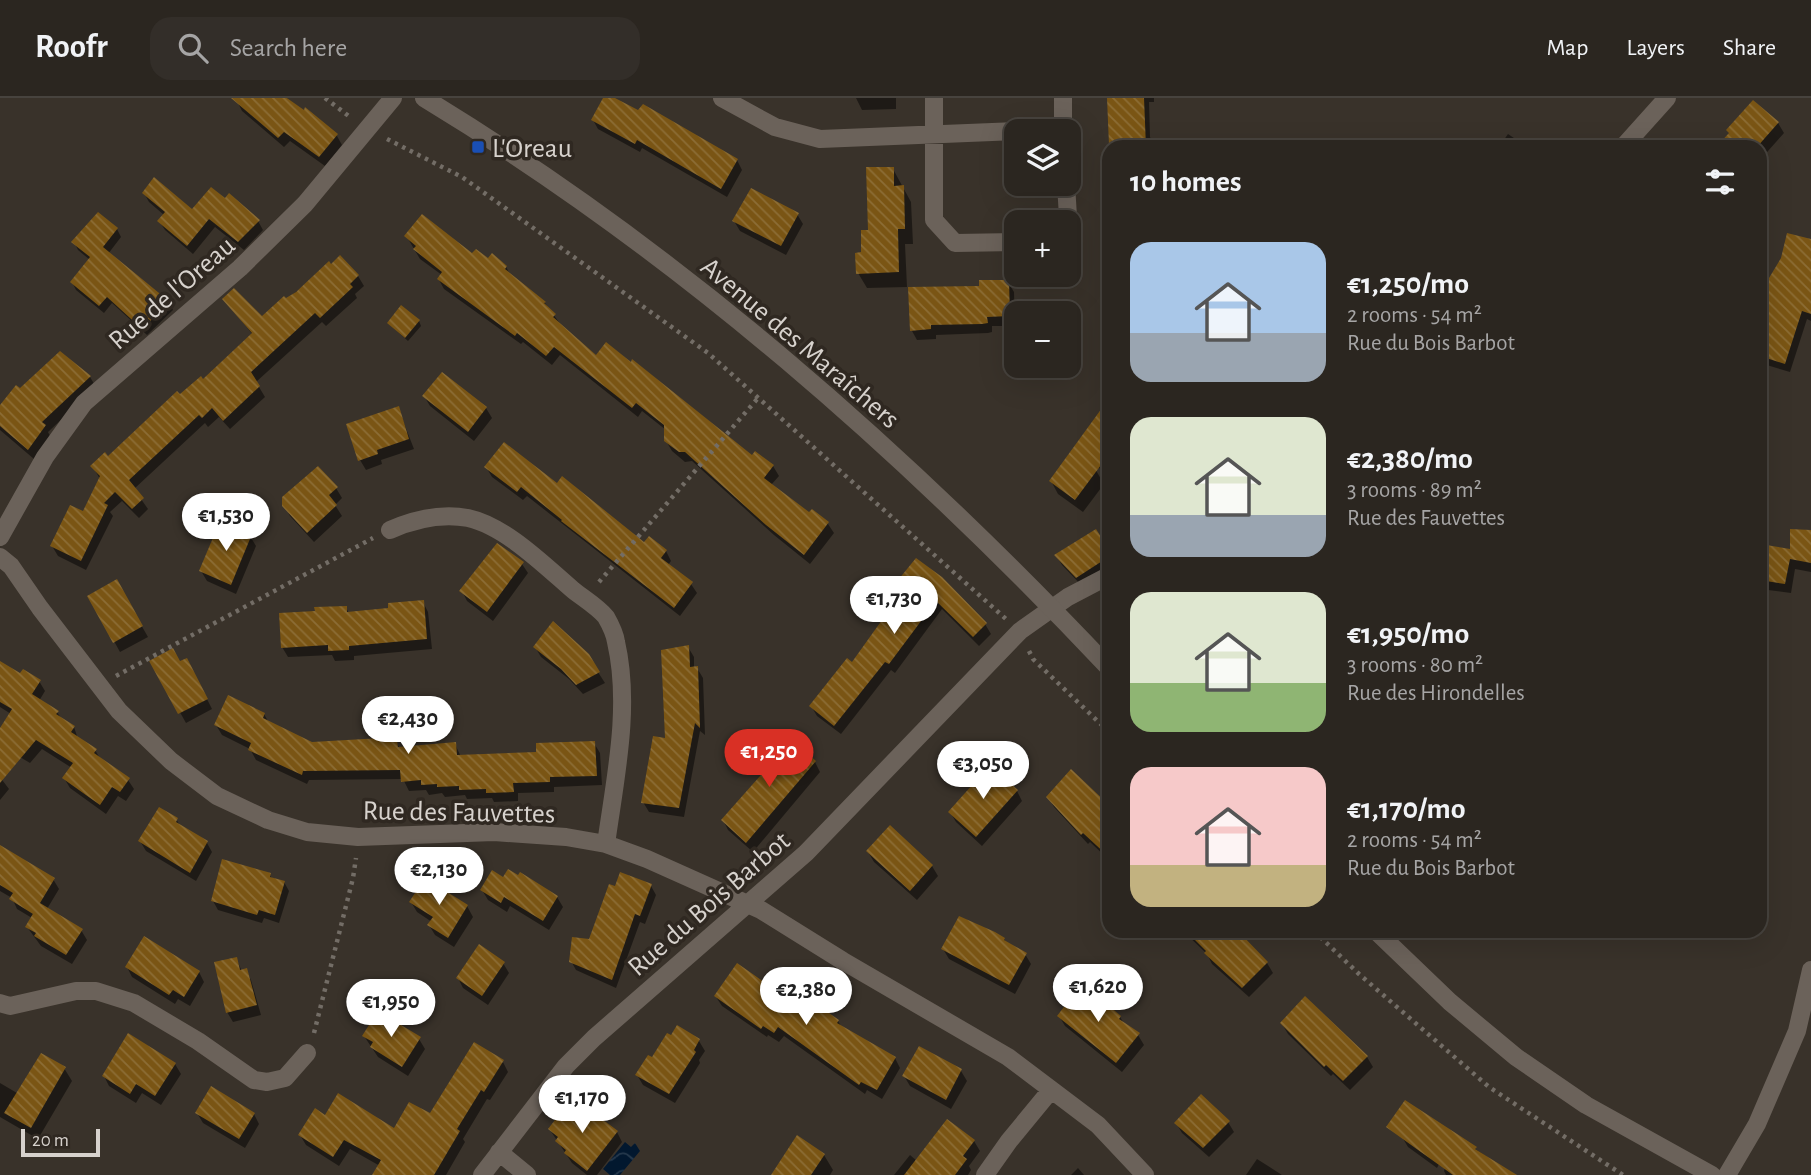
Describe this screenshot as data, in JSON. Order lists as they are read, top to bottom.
{
  "streets": {
    "street": [
      "Rue de l'Oreau",
      "Avenue des Maraîchers",
      "Rue des Fauvettes",
      "Rue du Bois Barbot"
    ]
  },
  "crossings": [
    ["Avenue des Maraîchers", "Rue du Bois Barbot"],
    ["Rue des Fauvettes", "Rue du Bois Barbot"]
  ],
  "places": {
    "transit": ["L'Oreau"]
  },
  "scale_bar": "20 m",
  "page": {
    "header": "Roofr",
    "search": "Search here",
    "nav": ["Map", "Layers", "Share"],
    "map_buttons": ["+", "−"],
    "heading": "10 homes",
    "list": [
      {
        "name": "€1,250/mo",
        "note": "2 rooms · 54 m² · Rue du Bois Barbot"
      },
      {
        "name": "€2,380/mo",
        "note": "3 rooms · 89 m² · Rue des Fauvettes"
      },
      {
        "name": "€1,950/mo",
        "note": "3 rooms · 80 m² · Rue des Hirondelles"
      },
      {
        "name": "€1,170/mo",
        "note": "2 rooms · 54 m² · Rue du Bois Barbot"
      }
    ],
    "price": [
      "€1,530",
      "€1,730",
      "€2,430",
      "€1,250",
      "€3,050",
      "€2,130",
      "€1,620",
      "€2,380",
      "€1,950",
      "€1,170"
    ],
    "scale": "20 m"
  }
}
